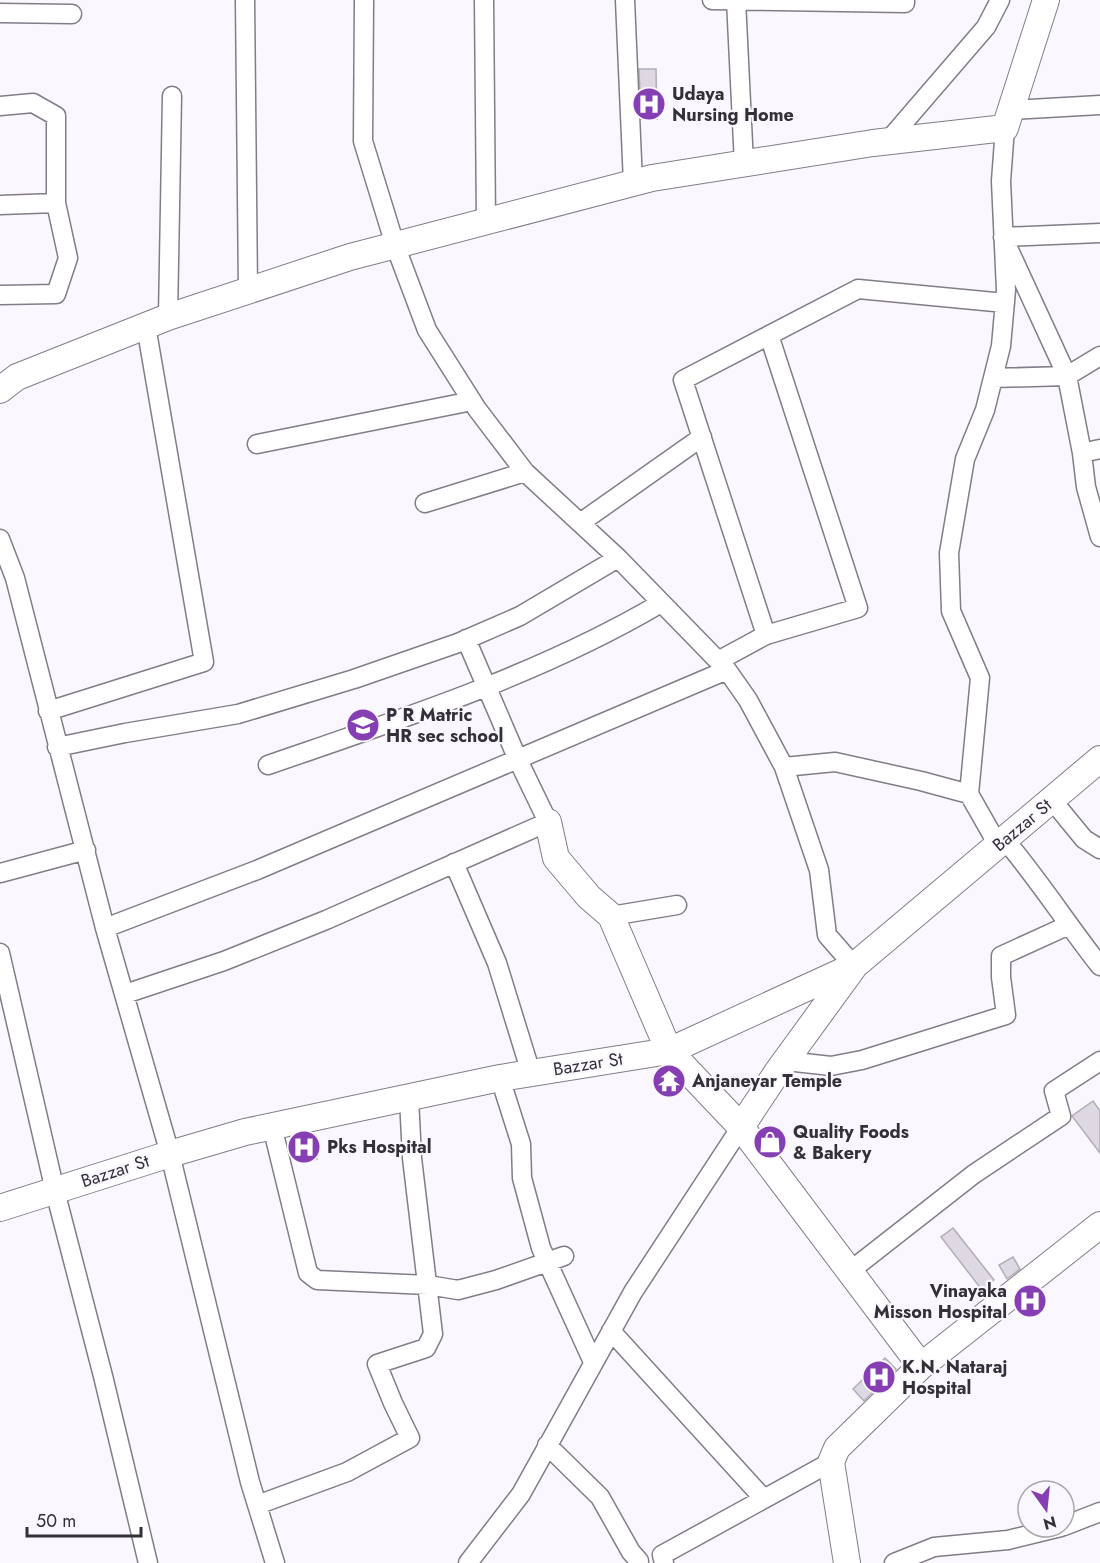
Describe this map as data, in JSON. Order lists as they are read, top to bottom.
{
  "streets": {
    "main road": ["Bazzar St"]
  },
  "places": {
    "hospital": [
      "Udaya Nursing Home",
      "Pks Hospital",
      "Vinayaka Misson Hospital",
      "K.N. Nataraj Hospital"
    ],
    "school or university": ["P R Matric HR sec school"],
    "temple": ["Anjaneyar Temple"],
    "shop": ["Quality Foods & Bakery"]
  },
  "scale_bar": "50 m",
  "north": "bottom"
}
